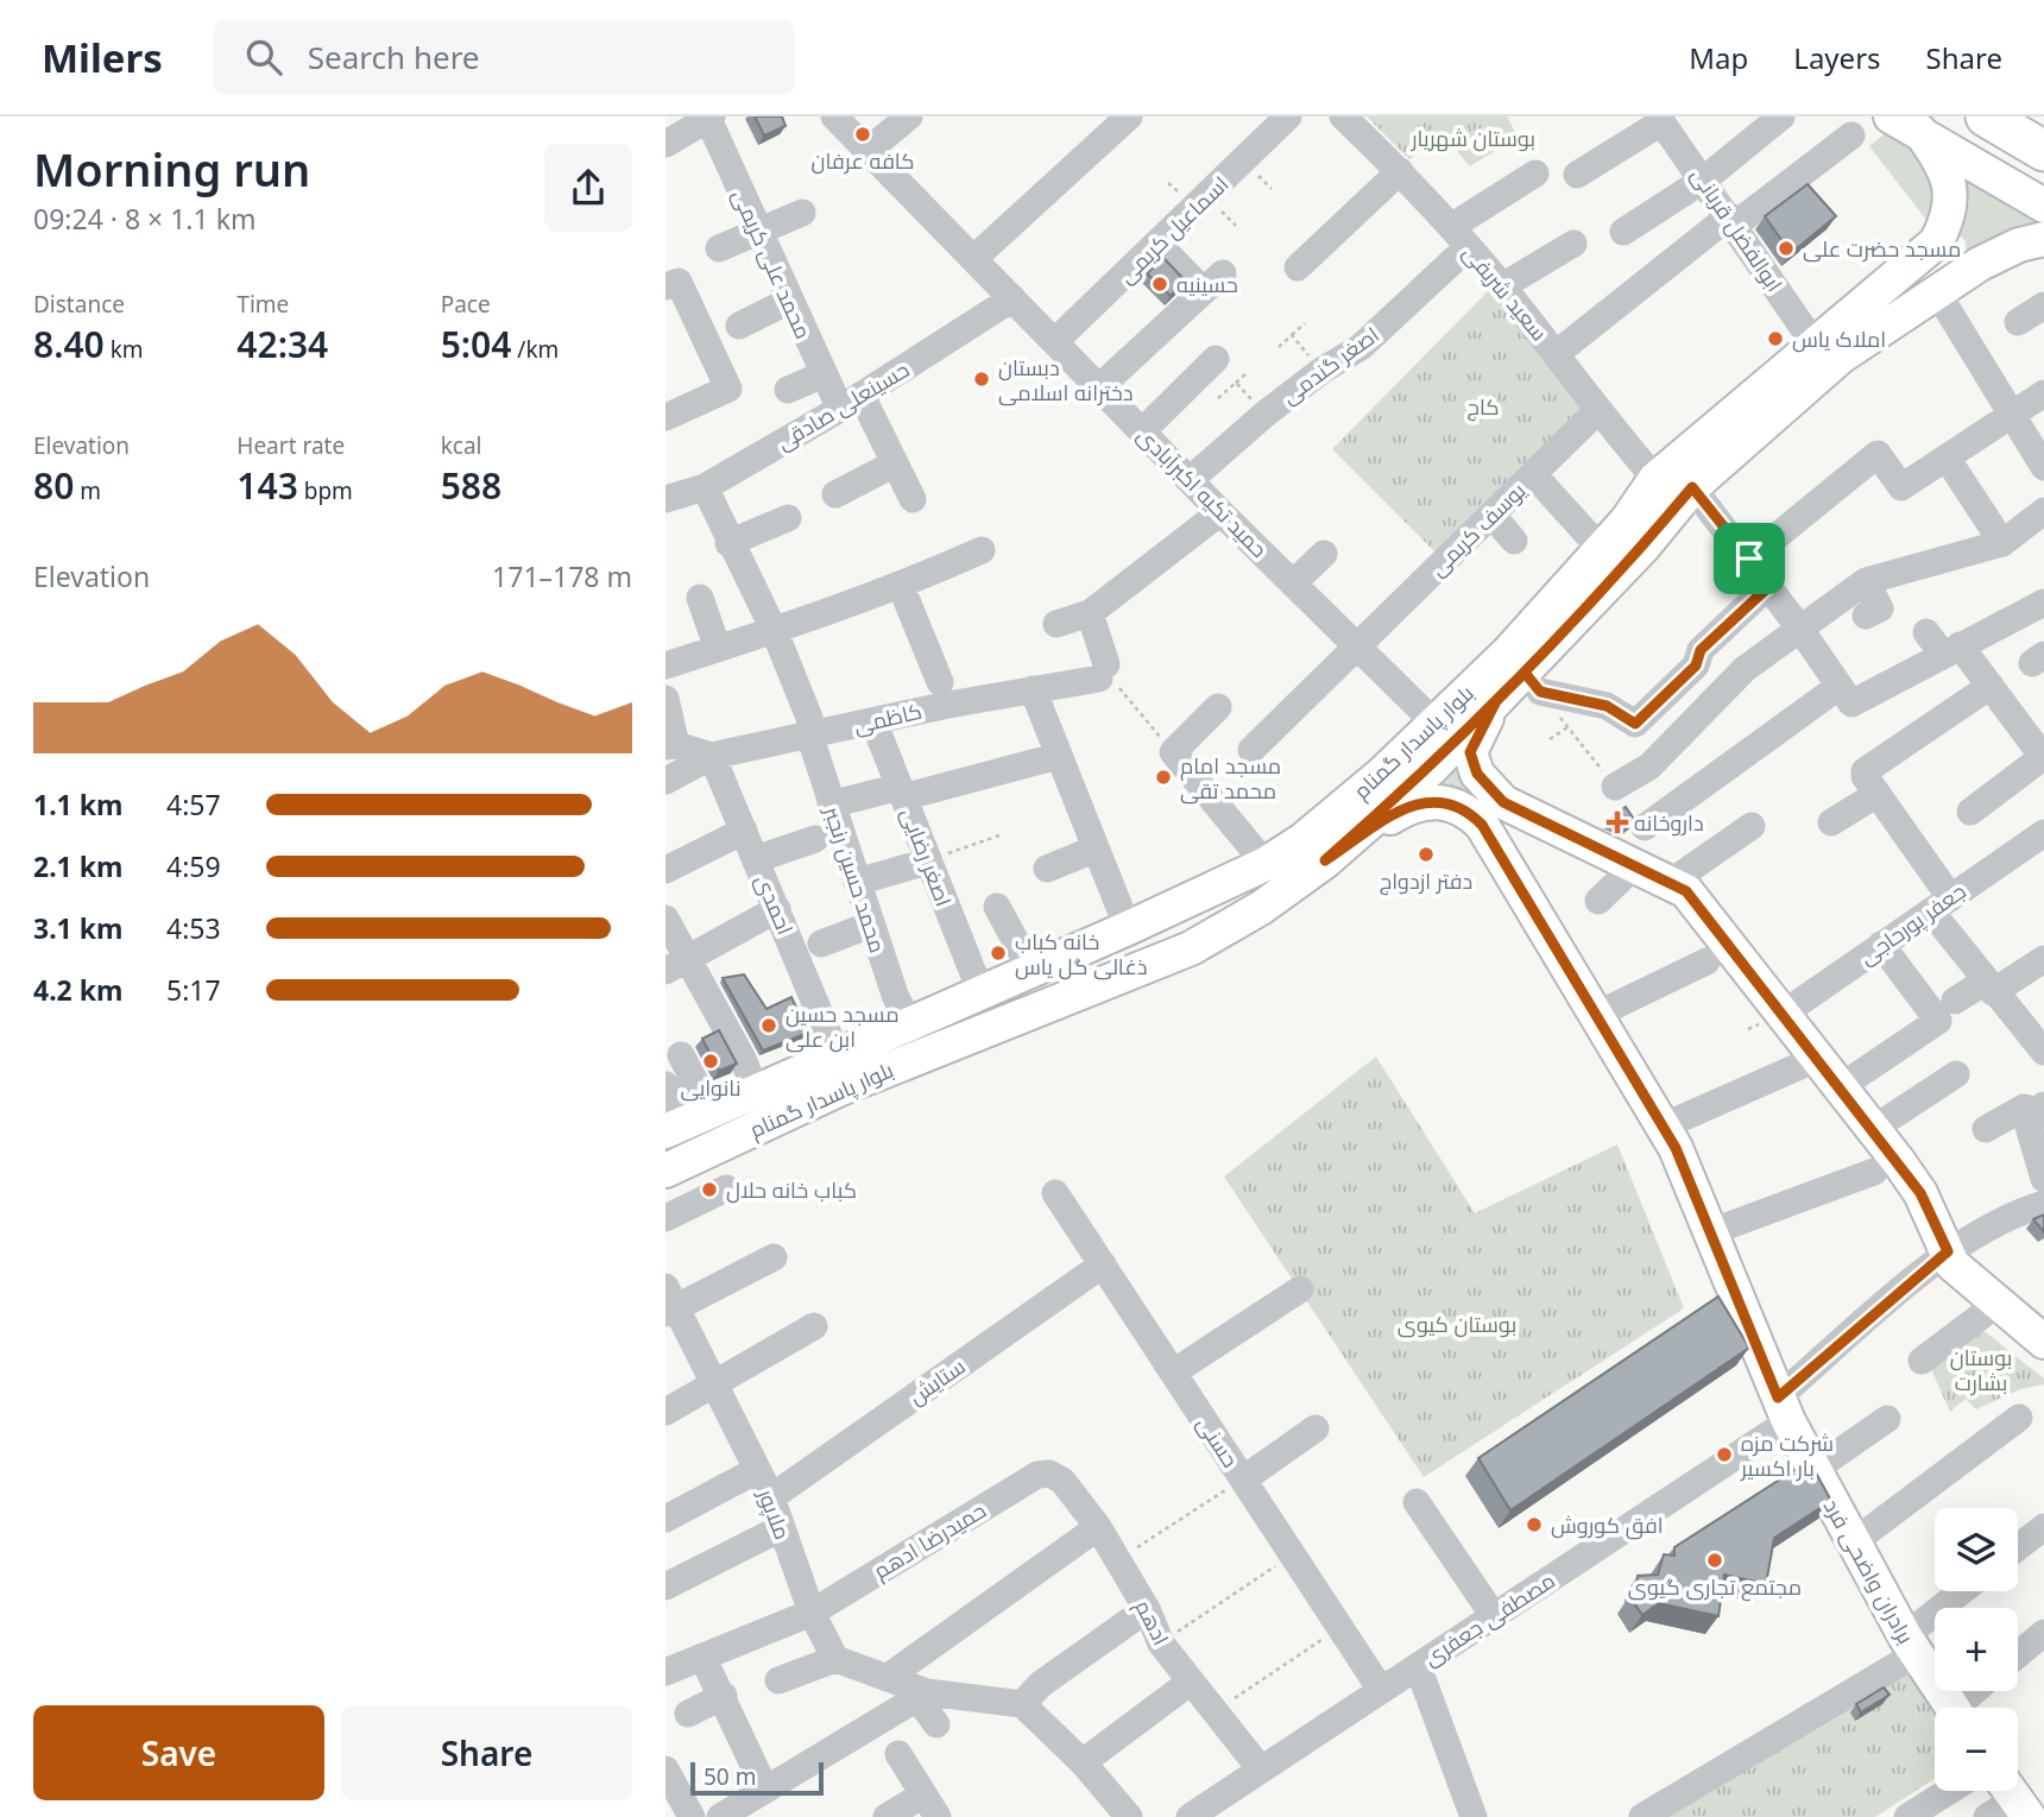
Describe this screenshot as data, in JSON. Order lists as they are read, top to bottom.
{
  "streets": {
    "main road": ["بلوار پاسدار گمنام", "برادران واضحی فرد"],
    "street": [
      "اسماعیل کریمی",
      "ابوالفضل قربانی",
      "محمد علی کریمی",
      "سعید شریفی",
      "اصغر گندمی",
      "حسینعلی صادقی",
      "حمید تکیه اکبرآبادی",
      "یوسف کریمی",
      "کاظمی",
      "اصغر رضایی",
      "محمد حسین رنجبر",
      "احمدی",
      "جعفر پورحاجی",
      "ستایش",
      "حسنی",
      "ملاپور",
      "حمیدرضا ادهم",
      "مصطفی جعفری",
      "ادهم"
    ]
  },
  "crossings": [
    ["اسماعیل کریمی", "حمید تکیه اکبرآبادی"],
    ["ابوالفضل قربانی", "بلوار پاسدار گمنام"],
    ["محمد علی کریمی", "حسینعلی صادقی"],
    ["سعید شریفی", "اصغر گندمی"],
    ["سعید شریفی", "یوسف کریمی"],
    ["سعید شریفی", "بلوار پاسدار گمنام"],
    ["اصغر گندمی", "حمید تکیه اکبرآبادی"],
    ["حسینعلی صادقی", "حمید تکیه اکبرآبادی"],
    ["حسینعلی صادقی", "محمد حسین رنجبر"],
    ["حمید تکیه اکبرآبادی", "یوسف کریمی"],
    ["حمید تکیه اکبرآبادی", "بلوار پاسدار گمنام"],
    ["کاظمی", "اصغر رضایی"],
    ["کاظمی", "محمد حسین رنجبر"],
    ["کاظمی", "احمدی"],
    ["بلوار پاسدار گمنام", "اصغر رضایی"],
    ["بلوار پاسدار گمنام", "محمد حسین رنجبر"],
    ["بلوار پاسدار گمنام", "احمدی"],
    ["بلوار پاسدار گمنام", "برادران واضحی فرد"],
    ["ستایش", "حسنی"],
    ["ستایش", "ملاپور"],
    ["حسنی", "مصطفی جعفری"],
    ["ملاپور", "حمیدرضا ادهم"],
    ["حمیدرضا ادهم", "ادهم"],
    ["برادران واضحی فرد", "مصطفی جعفری"],
    ["مصطفی جعفری", "ادهم"]
  ],
  "parks": [
    "بوستان شهریار",
    "کاج",
    "بوستان کیوی",
    "بوستان بشارت"
  ],
  "places": {
    "other": [
      "کافه عرفان",
      "مسجد حضرت علی",
      "حسینیه",
      "املاک یاس",
      "دبستان دخترانه اسلامی",
      "مسجد امام محمد تقی",
      "دفتر ازدواج",
      "خانه کباب ذغالی گل یاس",
      "مسجد حسین ابن علی",
      "نانوایی",
      "کباب خانه حلال",
      "شرکت مزه بار اکسیر",
      "افق کوروش",
      "مجتمع تجاری گیوی"
    ],
    "health": ["داروخانه"]
  },
  "scale_bar": "50 m",
  "page": {
    "header": "Milers",
    "search": "Search here",
    "nav": ["Map", "Layers", "Share"],
    "heading": ["Morning run", "09:24 · 8 × 1.1 km"],
    "stats": [
      ["Distance", "8.40 km"],
      ["Time", "42:34"],
      ["Pace", "5:04 /km"],
      ["Elevation", "80 m"],
      ["Heart rate", "143 bpm"],
      ["kcal", "588"]
    ],
    "chart": ["Elevation", "171–178 m"],
    "list": [
      {
        "name": "1.1 km",
        "note": "4:57"
      },
      {
        "name": "2.1 km",
        "note": "4:59"
      },
      {
        "name": "3.1 km",
        "note": "4:53"
      },
      {
        "name": "4.2 km",
        "note": "5:17"
      }
    ],
    "map_buttons": ["+", "−"],
    "buttons": ["Save", "Share"],
    "scale": "50 m"
  }
}
